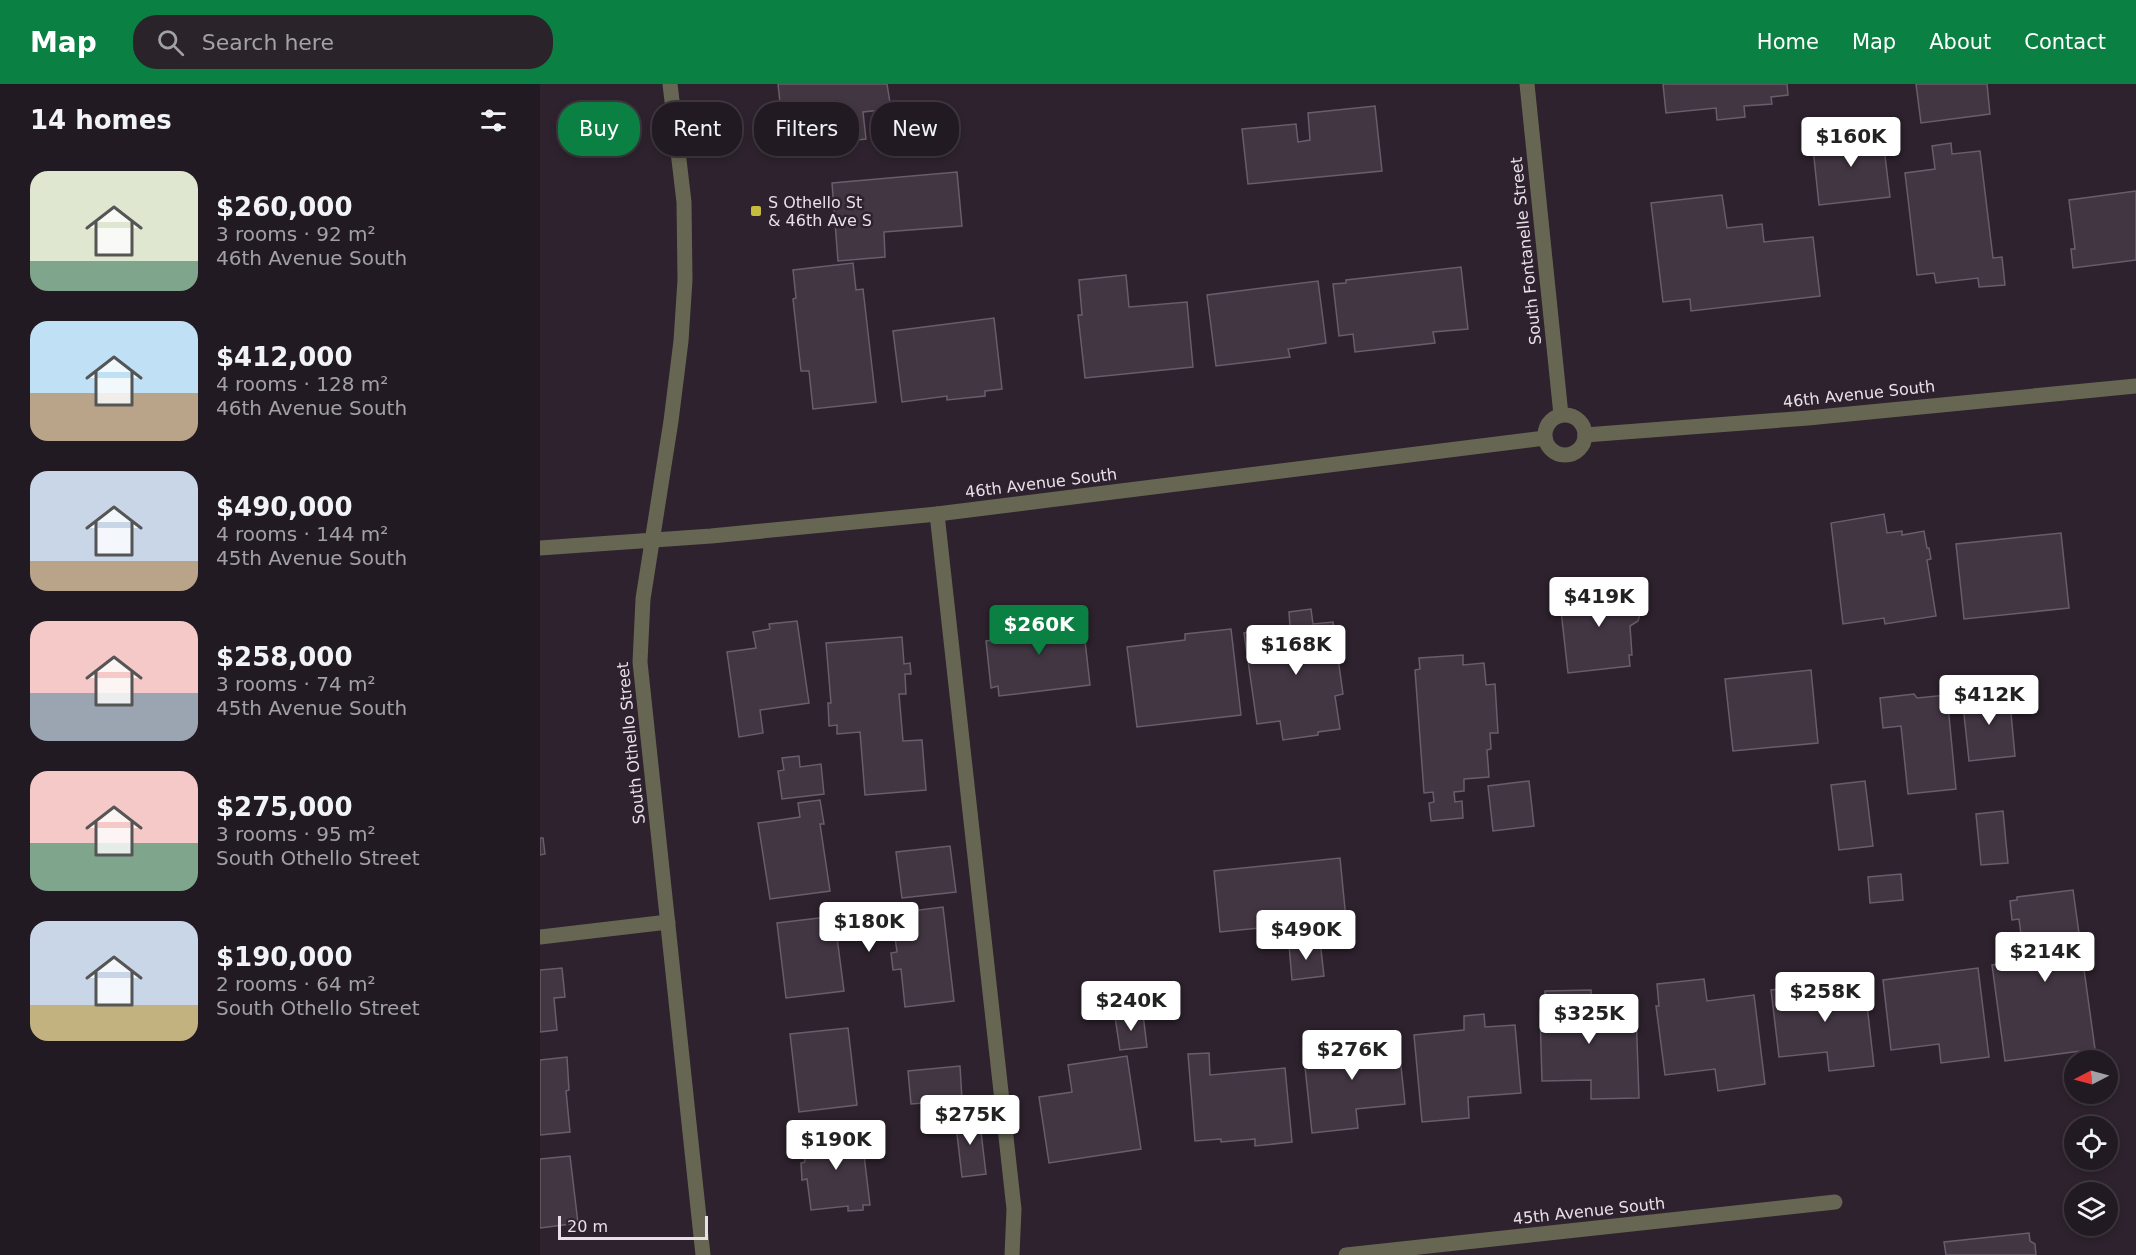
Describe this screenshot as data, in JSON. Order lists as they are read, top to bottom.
{
  "streets": {
    "street": [
      "South Fontanelle Street",
      "46th Avenue South",
      "South Othello Street",
      "45th Avenue South"
    ]
  },
  "crossings": [
    ["South Fontanelle Street", "46th Avenue South"],
    ["46th Avenue South", "South Othello Street"]
  ],
  "places": {
    "transit": ["S Othello St & 46th Ave S"]
  },
  "scale_bar": "20 m",
  "north": "left",
  "page": {
    "header": "Map",
    "search": "Search here",
    "nav": [
      "Home",
      "Map",
      "About",
      "Contact"
    ],
    "heading": "14 homes",
    "chip": [
      "Buy",
      "Rent",
      "Filters",
      "New"
    ],
    "price": [
      "$160K",
      "$419K",
      "$260K",
      "$168K",
      "$412K",
      "$180K",
      "$490K",
      "$214K",
      "$258K",
      "$240K",
      "$325K",
      "$276K",
      "$275K",
      "$190K"
    ],
    "list": [
      {
        "name": "$260,000",
        "note": "3 rooms · 92 m² · 46th Avenue South"
      },
      {
        "name": "$412,000",
        "note": "4 rooms · 128 m² · 46th Avenue South"
      },
      {
        "name": "$490,000",
        "note": "4 rooms · 144 m² · 45th Avenue South"
      },
      {
        "name": "$258,000",
        "note": "3 rooms · 74 m² · 45th Avenue South"
      },
      {
        "name": "$275,000",
        "note": "3 rooms · 95 m² · South Othello Street"
      },
      {
        "name": "$190,000",
        "note": "2 rooms · 64 m² · South Othello Street"
      }
    ],
    "scale": "20 m"
  }
}
